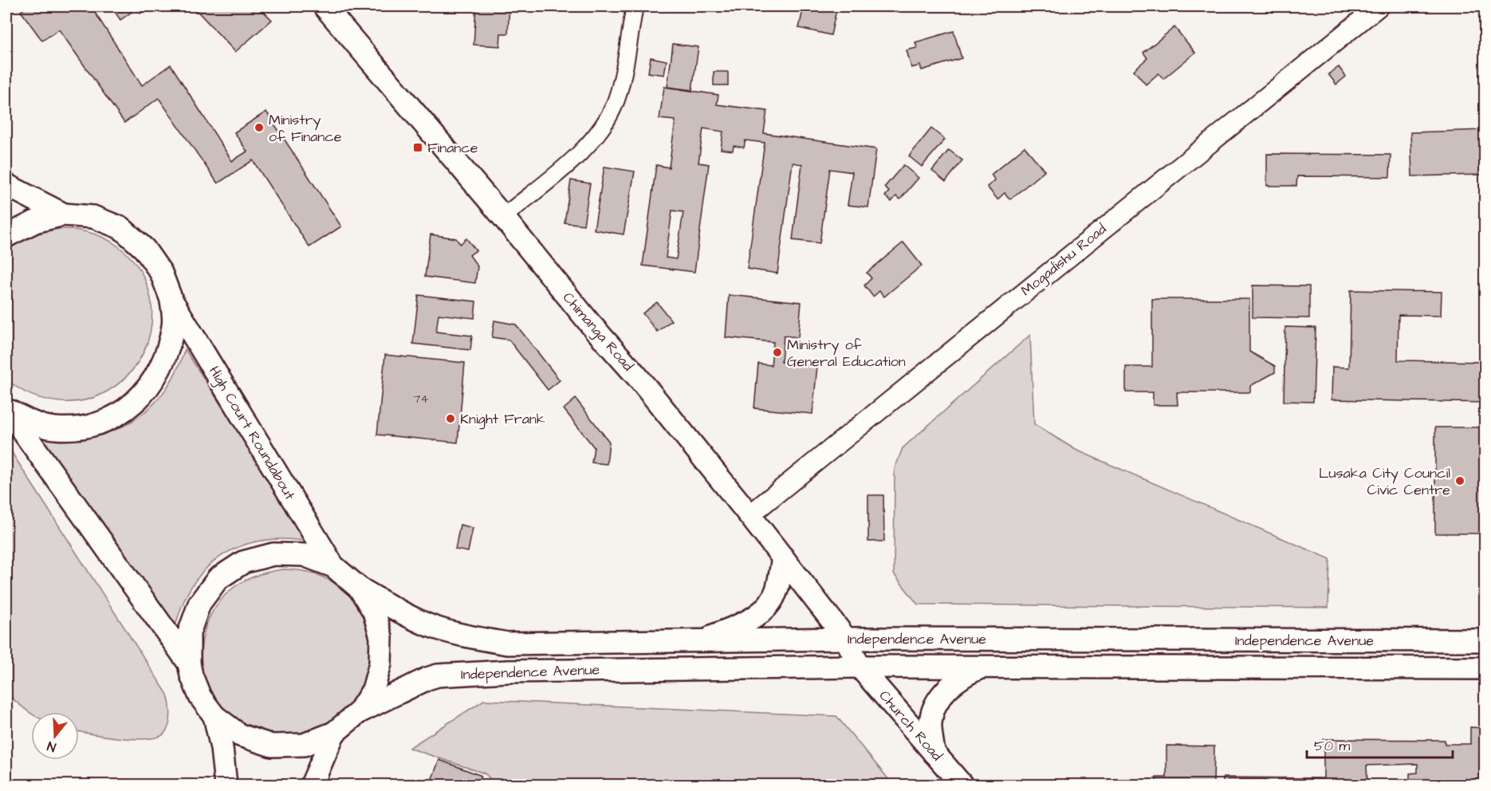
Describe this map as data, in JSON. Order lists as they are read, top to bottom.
{
  "streets": {
    "main road": [
      "Chimanga Road",
      "High Court Roundabout",
      "Independence Avenue",
      "Church Road"
    ],
    "street": ["Mogadishu Road"]
  },
  "crossings": [
    ["Mogadishu Road", "Chimanga Road"],
    ["Chimanga Road", "Independence Avenue"],
    ["Chimanga Road", "Church Road"],
    ["High Court Roundabout", "Independence Avenue"],
    ["Independence Avenue", "Church Road"]
  ],
  "places": {
    "other": [
      "Ministry of Finance",
      "Ministry of General Education",
      "Knight Frank",
      "Lusaka City Council Civic Centre"
    ],
    "transit": ["Finance"]
  },
  "house_numbers": ["74"],
  "scale_bar": "50 m",
  "north": "bottom"
}
